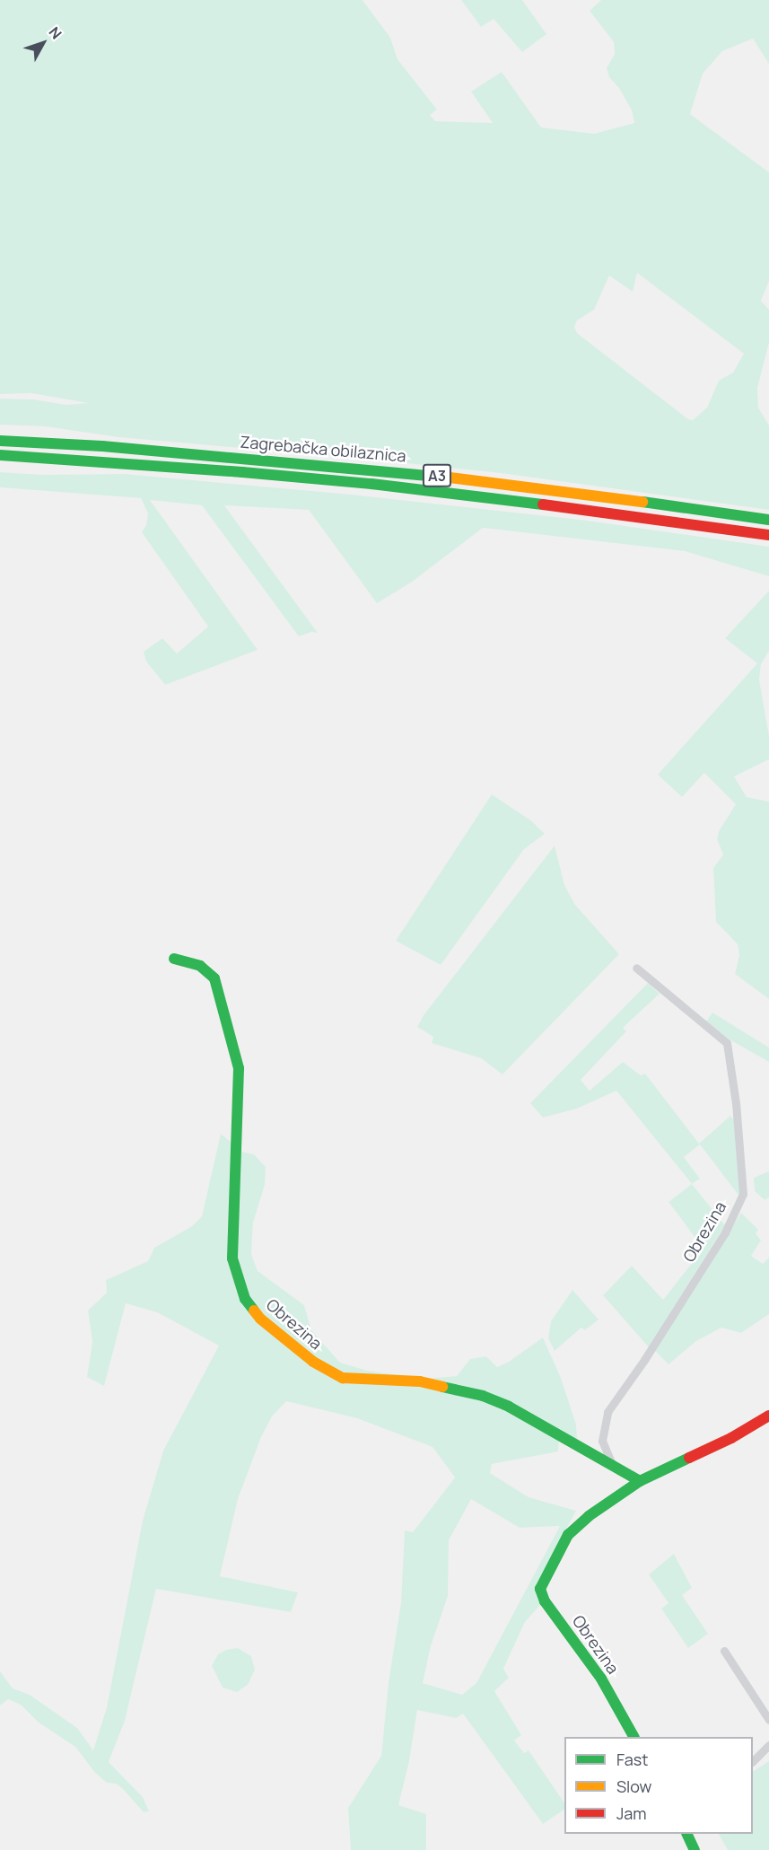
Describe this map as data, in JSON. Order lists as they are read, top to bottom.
{
  "streets": {
    "main road": ["Zagrebačka obilaznica", "A3", "Obrezina"]
  },
  "legend": ["Fast", "Slow", "Jam"],
  "north": "top right"
}
